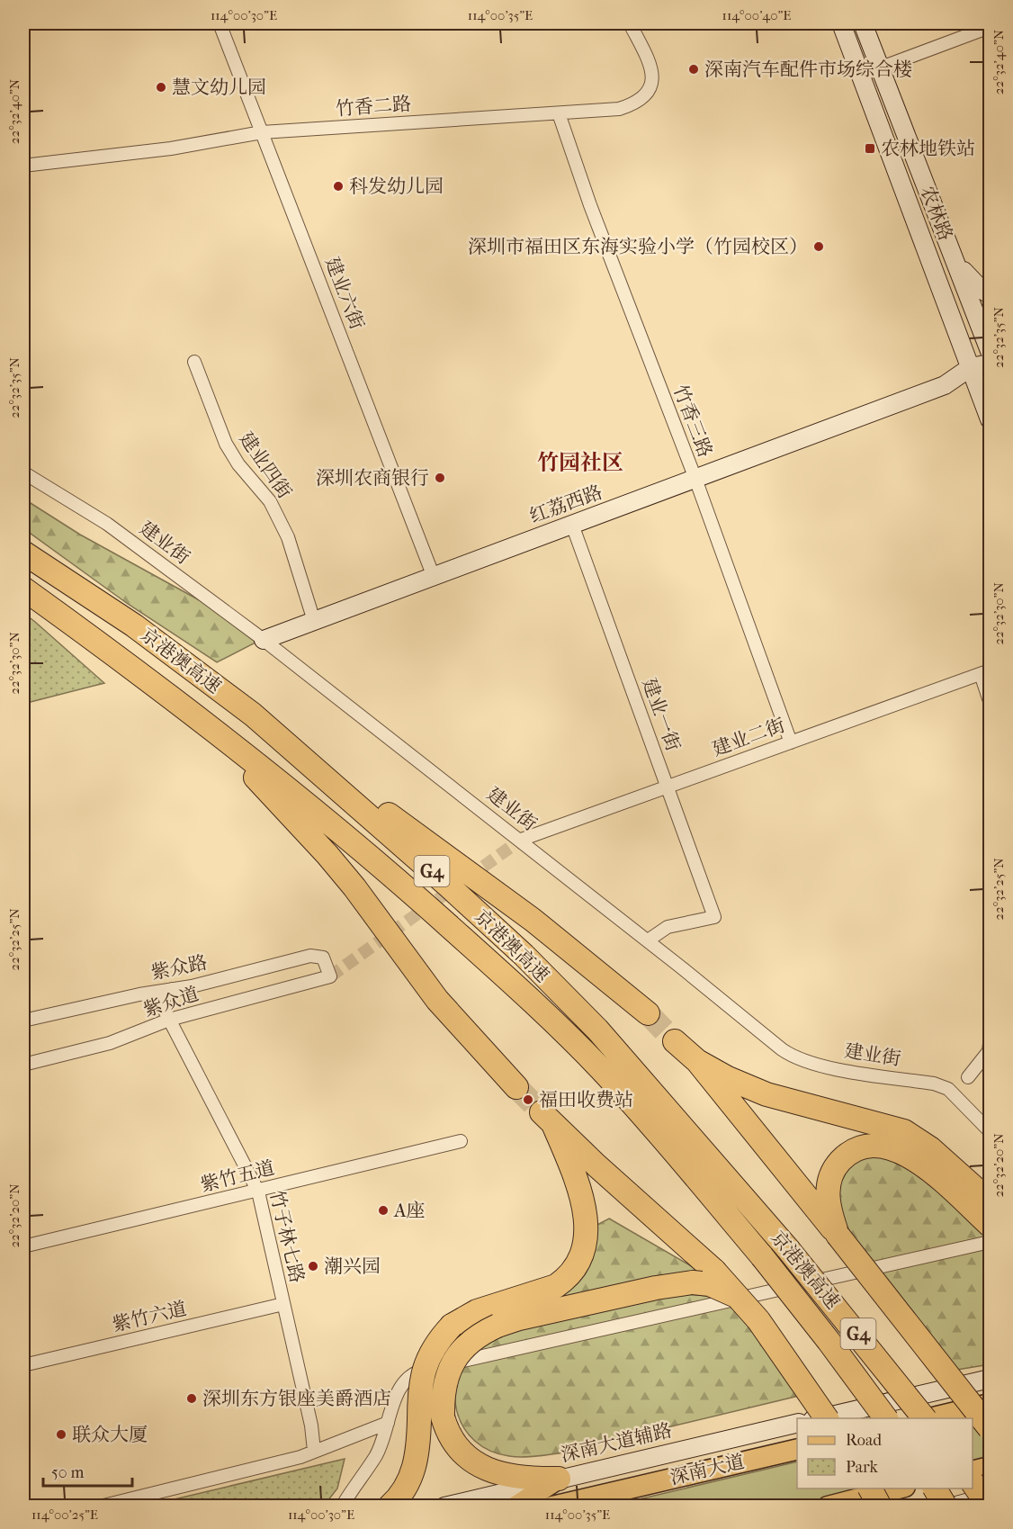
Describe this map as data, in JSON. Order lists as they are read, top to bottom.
{
  "streets": {
    "highway": ["京港澳高速", "G4"],
    "main road": [
      "农林路",
      "红荔西路",
      "深南大道辅路",
      "深南大道"
    ],
    "street": [
      "竹香二路",
      "建业六街",
      "竹香三路",
      "建业四街",
      "建业街",
      "建业一街",
      "建业二街",
      "紫众路",
      "紫众道",
      "紫竹五道",
      "竹子林七路",
      "紫竹六道"
    ]
  },
  "crossings": [
    ["竹香二路", "建业六街"],
    ["竹香二路", "竹香三路"],
    ["农林路", "红荔西路"],
    ["建业六街", "红荔西路"],
    ["竹香三路", "红荔西路"],
    ["竹香三路", "建业二街"],
    ["建业四街", "红荔西路"],
    ["红荔西路", "建业街"],
    ["红荔西路", "建业一街"],
    ["建业街", "建业一街"],
    ["建业街", "建业二街"],
    ["建业一街", "建业二街"],
    ["紫众路", "紫众道"],
    ["紫众路", "竹子林七路"],
    ["紫众道", "竹子林七路"],
    ["紫竹五道", "竹子林七路"],
    ["竹子林七路", "紫竹六道"]
  ],
  "districts": ["竹园社区"],
  "places": {
    "other": [
      "深南汽车配件市场综合楼",
      "慧文幼儿园",
      "科发幼儿园",
      "深圳市福田区东海实验小学（竹园校区）",
      "深圳农商银行",
      "福田收费站",
      "A座",
      "潮兴园",
      "深圳东方银座美爵酒店",
      "联众大厦"
    ],
    "transit": ["农林地铁站"]
  },
  "legend": ["Road", "Park"],
  "scale_bar": "50 m",
  "coordinates": [
    "114°00'30\"E",
    "114°00'35\"E",
    "114°00'40\"E",
    "22°32'40\"N",
    "22°32'35\"N",
    "22°32'30\"N",
    "22°32'25\"N",
    "22°32'20\"N",
    "114°00'25\"E"
  ]
}
